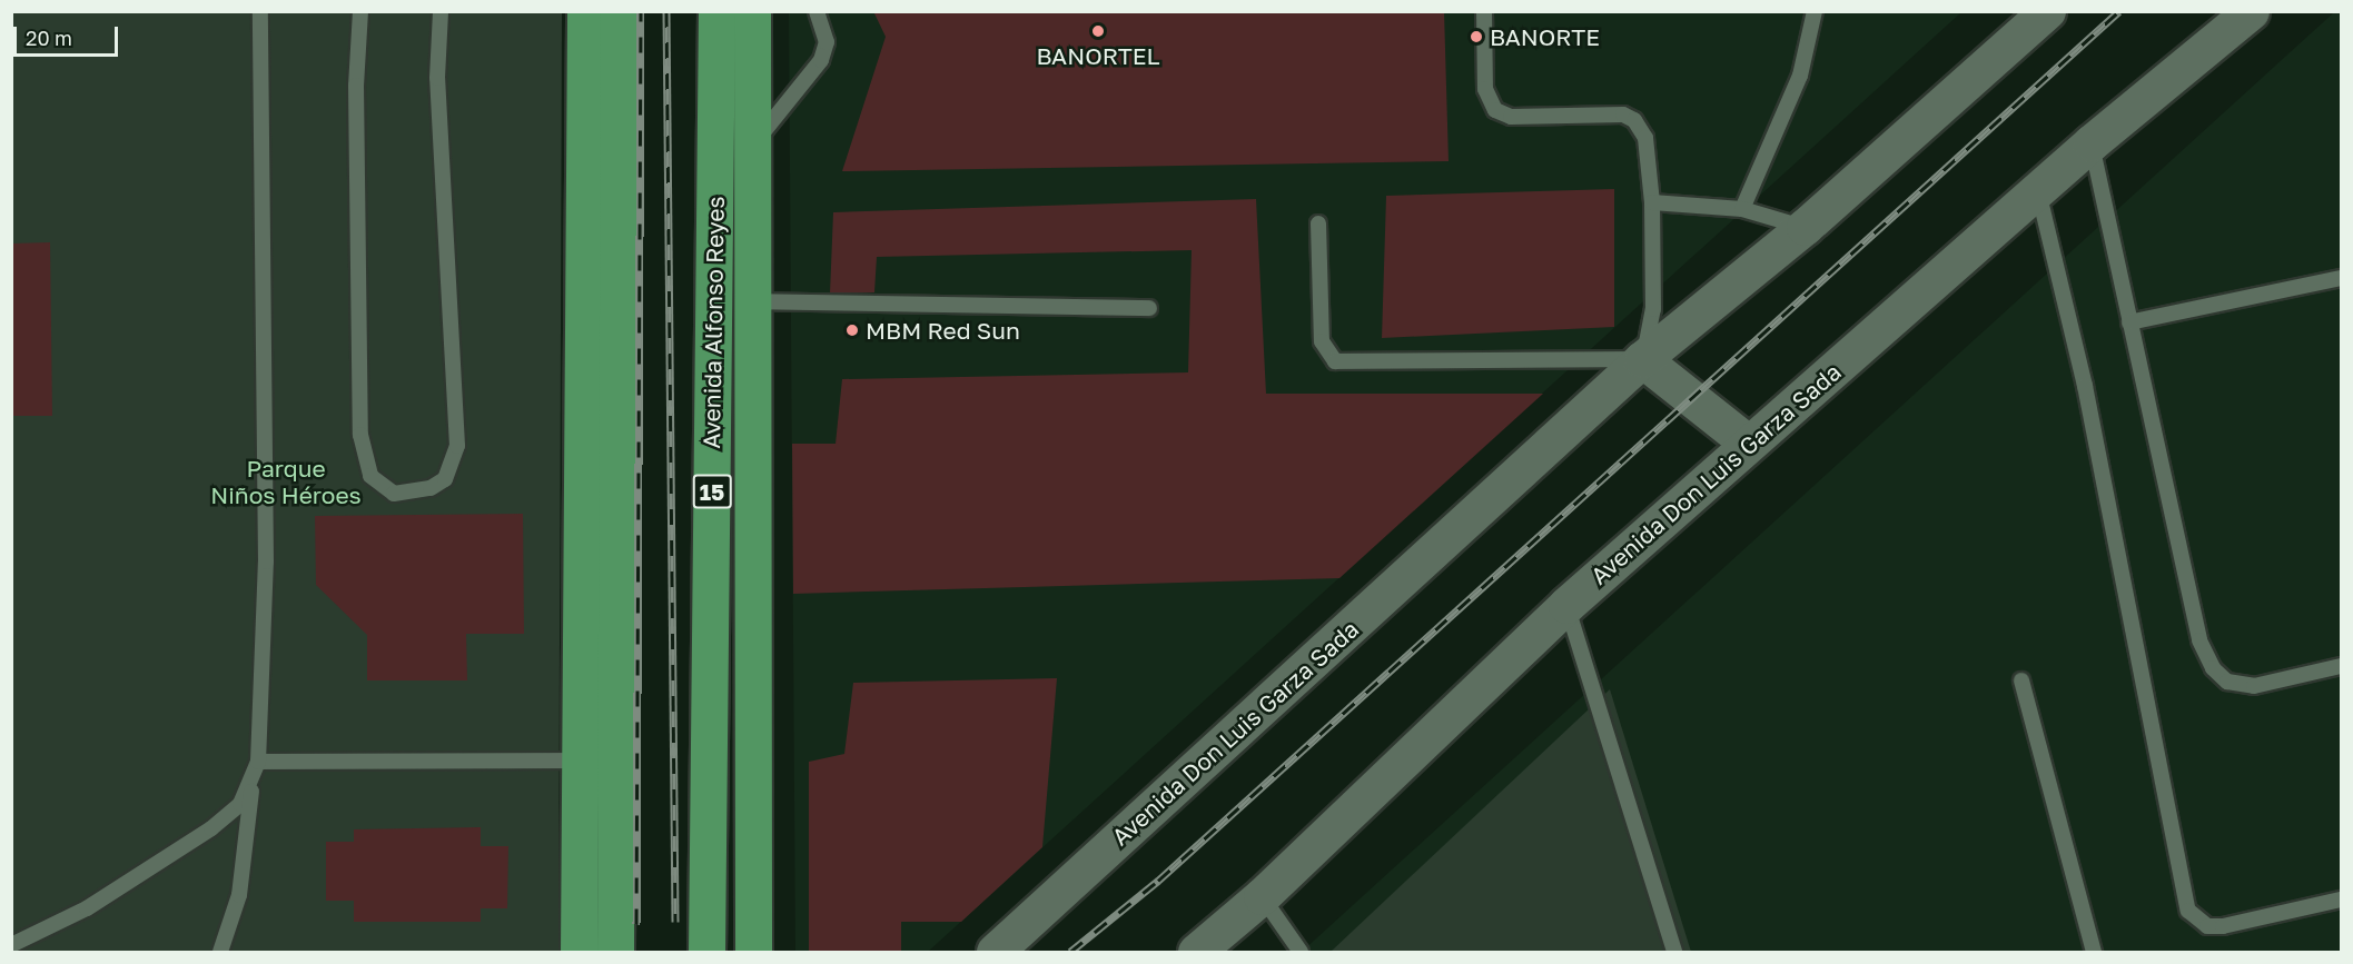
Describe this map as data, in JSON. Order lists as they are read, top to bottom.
{
  "streets": {
    "highway": ["Avenida Alfonso Reyes", "15"],
    "street": ["Avenida Don Luis Garza Sada"]
  },
  "parks": ["Parque Niños Héroes"],
  "places": ["BANORTEL", "BANORTE", "MBM Red Sun"],
  "scale_bar": "20 m"
}
